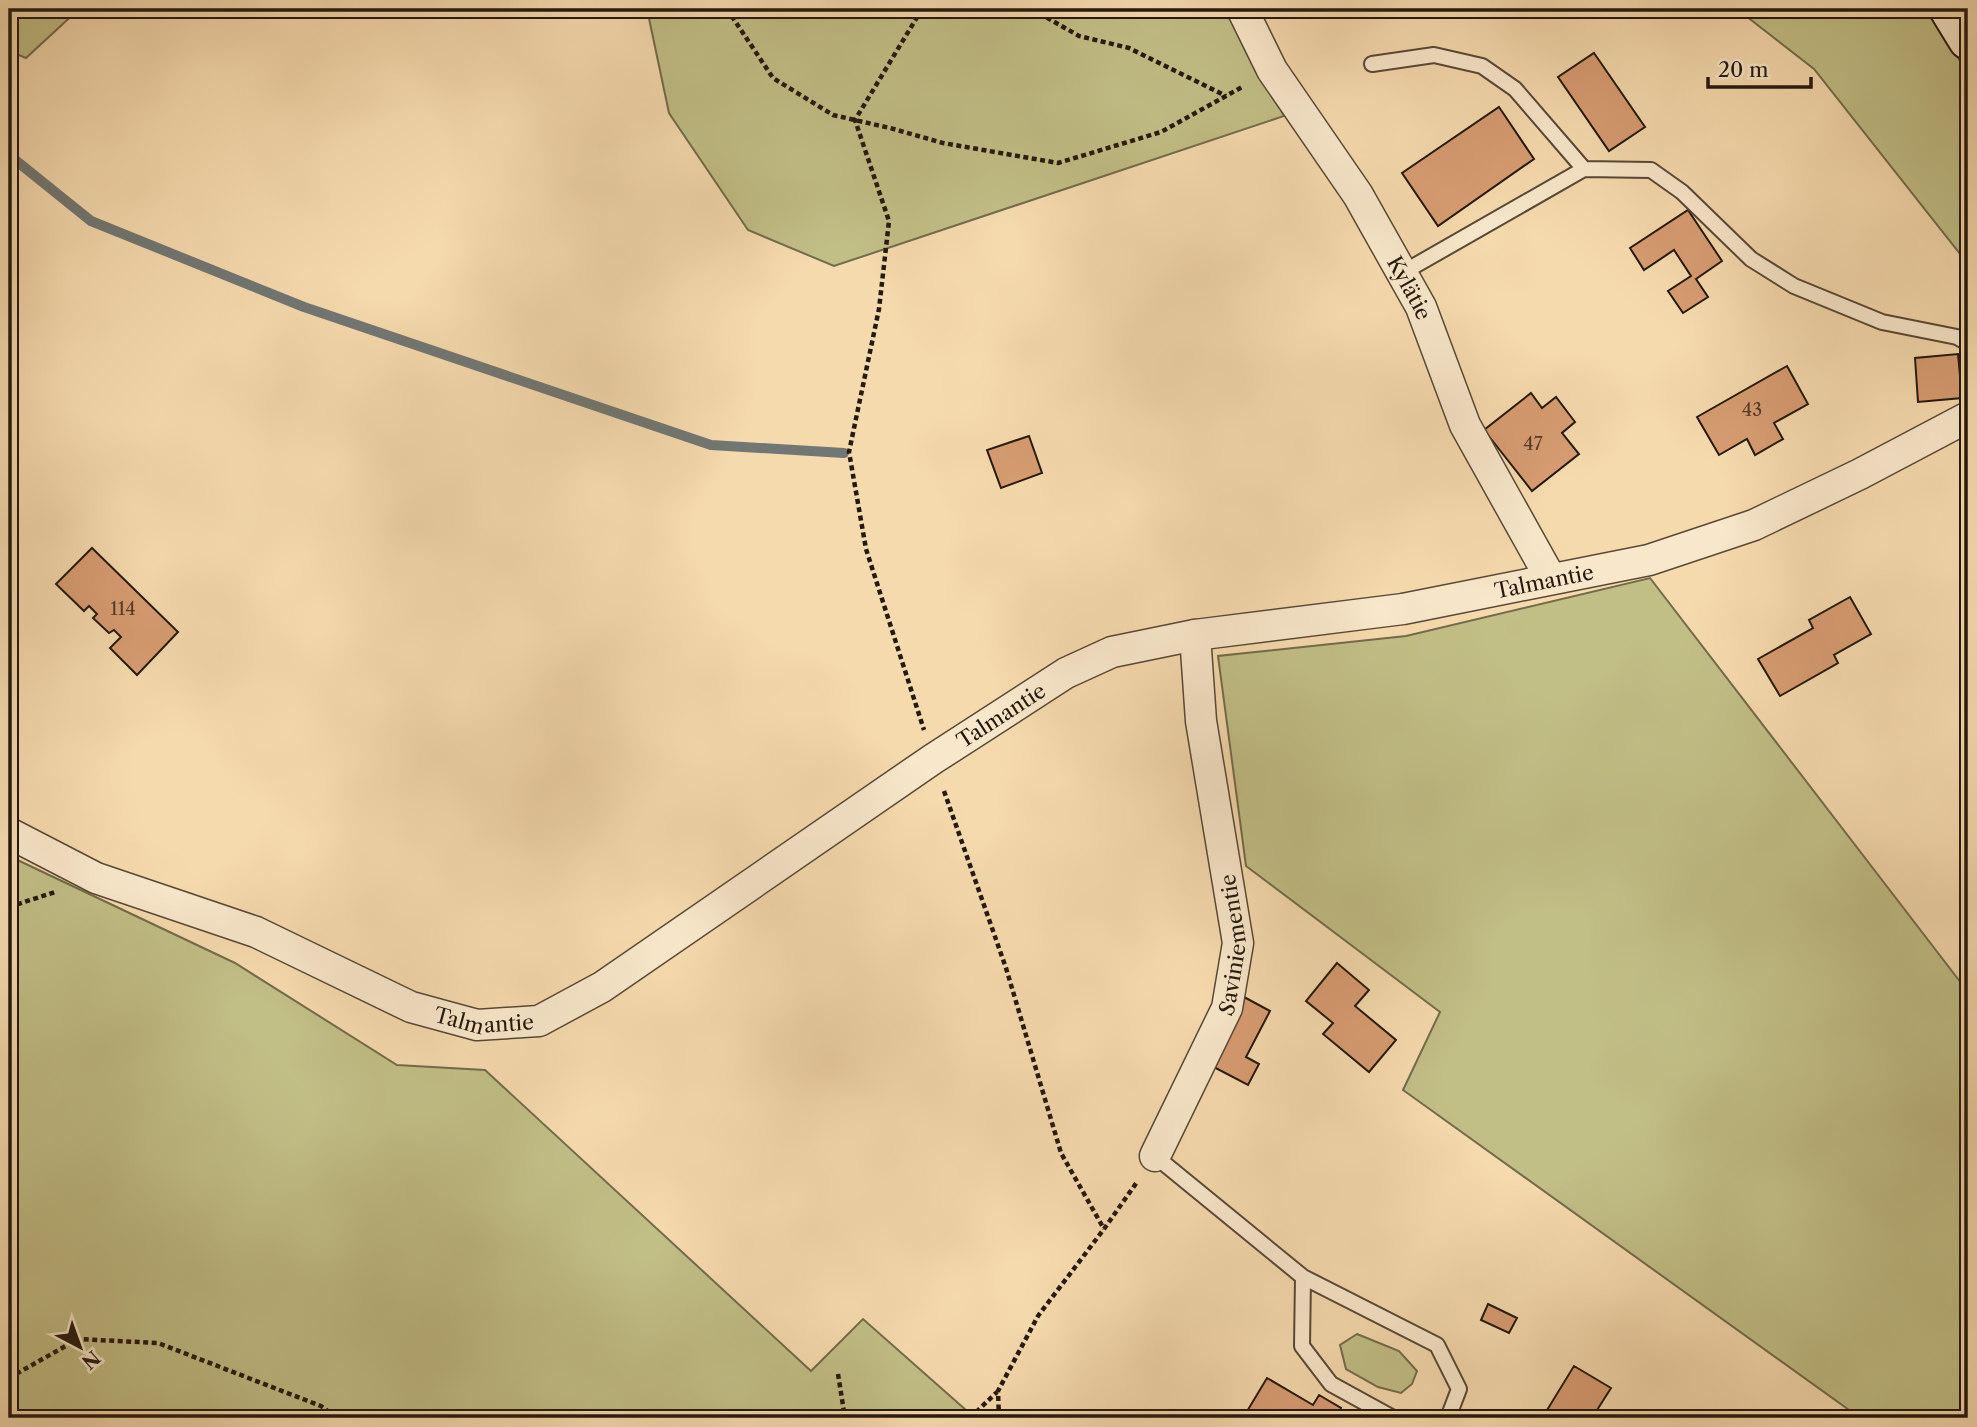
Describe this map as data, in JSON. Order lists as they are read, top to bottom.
{
  "streets": {
    "street": ["Kylätie", "Talmantie", "Saviniementie"]
  },
  "crossings": [
    ["Kylätie", "Talmantie"],
    ["Talmantie", "Saviniementie"]
  ],
  "house_numbers": ["43", "47", "114"],
  "scale_bar": "20 m",
  "north": "bottom right"
}
